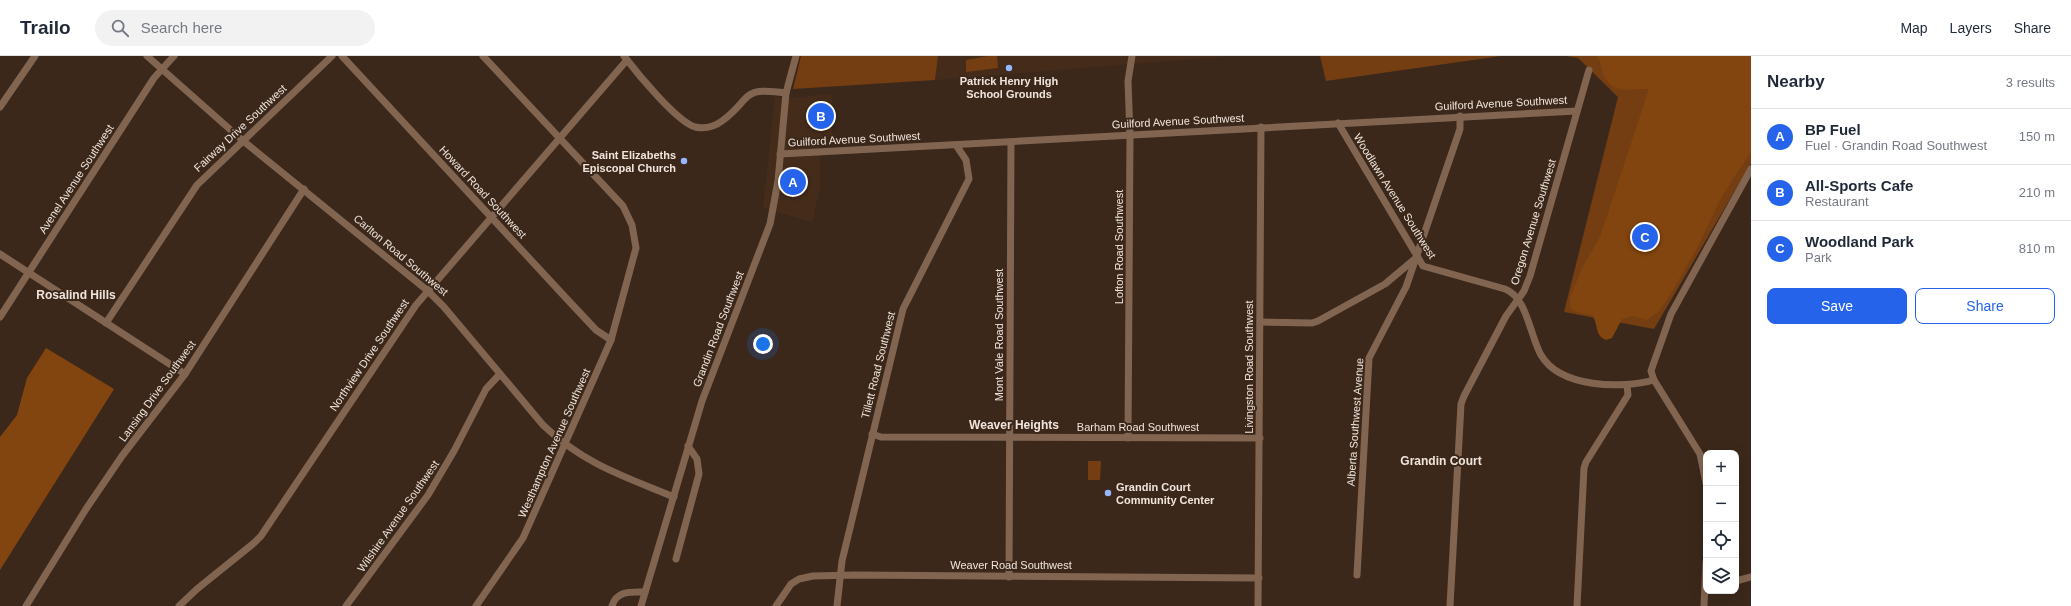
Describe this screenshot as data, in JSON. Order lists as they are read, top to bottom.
{
  "streets": {
    "street": [
      "Guilford Avenue Southwest",
      "Fairway Drive Southwest",
      "Avenel Avenue Southwest",
      "Howard Road Southwest",
      "Woodlawn Avenue Southwest",
      "Oregon Avenue Southwest",
      "Lofton Road Southwest",
      "Carlton Road Southwest",
      "Grandin Road Southwest",
      "Mont Vale Road Southwest",
      "Northview Drive Southwest",
      "Tillett Road Southwest",
      "Livingston Road Southwest",
      "Lansing Drive Southwest",
      "Alberta Southwest Avenue",
      "Barham Road Southwest",
      "Westhampton Avenue Southwest",
      "Wilshire Avenue Southwest",
      "Weaver Road Southwest"
    ]
  },
  "crossings": [
    ["Guilford Avenue Southwest", "Woodlawn Avenue Southwest"],
    ["Guilford Avenue Southwest", "Oregon Avenue Southwest"],
    ["Guilford Avenue Southwest", "Lofton Road Southwest"],
    ["Guilford Avenue Southwest", "Grandin Road Southwest"],
    ["Guilford Avenue Southwest", "Mont Vale Road Southwest"],
    ["Guilford Avenue Southwest", "Tillett Road Southwest"],
    ["Guilford Avenue Southwest", "Livingston Road Southwest"],
    ["Guilford Avenue Southwest", "Alberta Southwest Avenue"],
    ["Fairway Drive Southwest", "Carlton Road Southwest"],
    ["Avenel Avenue Southwest", "Carlton Road Southwest"],
    ["Howard Road Southwest", "Northview Drive Southwest"],
    ["Howard Road Southwest", "Westhampton Avenue Southwest"],
    ["Woodlawn Avenue Southwest", "Oregon Avenue Southwest"],
    ["Woodlawn Avenue Southwest", "Alberta Southwest Avenue"],
    ["Lofton Road Southwest", "Barham Road Southwest"],
    ["Carlton Road Southwest", "Grandin Road Southwest"],
    ["Carlton Road Southwest", "Northview Drive Southwest"],
    ["Carlton Road Southwest", "Lansing Drive Southwest"],
    ["Carlton Road Southwest", "Westhampton Avenue Southwest"],
    ["Carlton Road Southwest", "Wilshire Avenue Southwest"],
    ["Mont Vale Road Southwest", "Barham Road Southwest"],
    ["Mont Vale Road Southwest", "Weaver Road Southwest"],
    ["Northview Drive Southwest", "Westhampton Avenue Southwest"],
    ["Tillett Road Southwest", "Barham Road Southwest"],
    ["Tillett Road Southwest", "Weaver Road Southwest"],
    ["Livingston Road Southwest", "Barham Road Southwest"],
    ["Livingston Road Southwest", "Weaver Road Southwest"]
  ],
  "districts": ["Rosalind Hills", "Weaver Heights", "Grandin Court"],
  "places": ["Patrick Henry High School Grounds", "Saint Elizabeths Episcopal Church", "Grandin Court Community Center"],
  "page": {
    "header": "Trailo",
    "search": "Search here",
    "nav": ["Map", "Layers", "Share"],
    "heading": ["Nearby", "3 results"],
    "pins": ["B", "A", "C"],
    "list": [
      {
        "mark": "A",
        "name": "BP Fuel",
        "note": "Fuel · Grandin Road Southwest",
        "value": "150 m"
      },
      {
        "mark": "B",
        "name": "All-Sports Cafe",
        "note": "Restaurant",
        "value": "210 m"
      },
      {
        "mark": "C",
        "name": "Woodland Park",
        "note": "Park",
        "value": "810 m"
      }
    ],
    "buttons": ["Save", "Share"],
    "map_buttons": ["+", "−"]
  }
}
